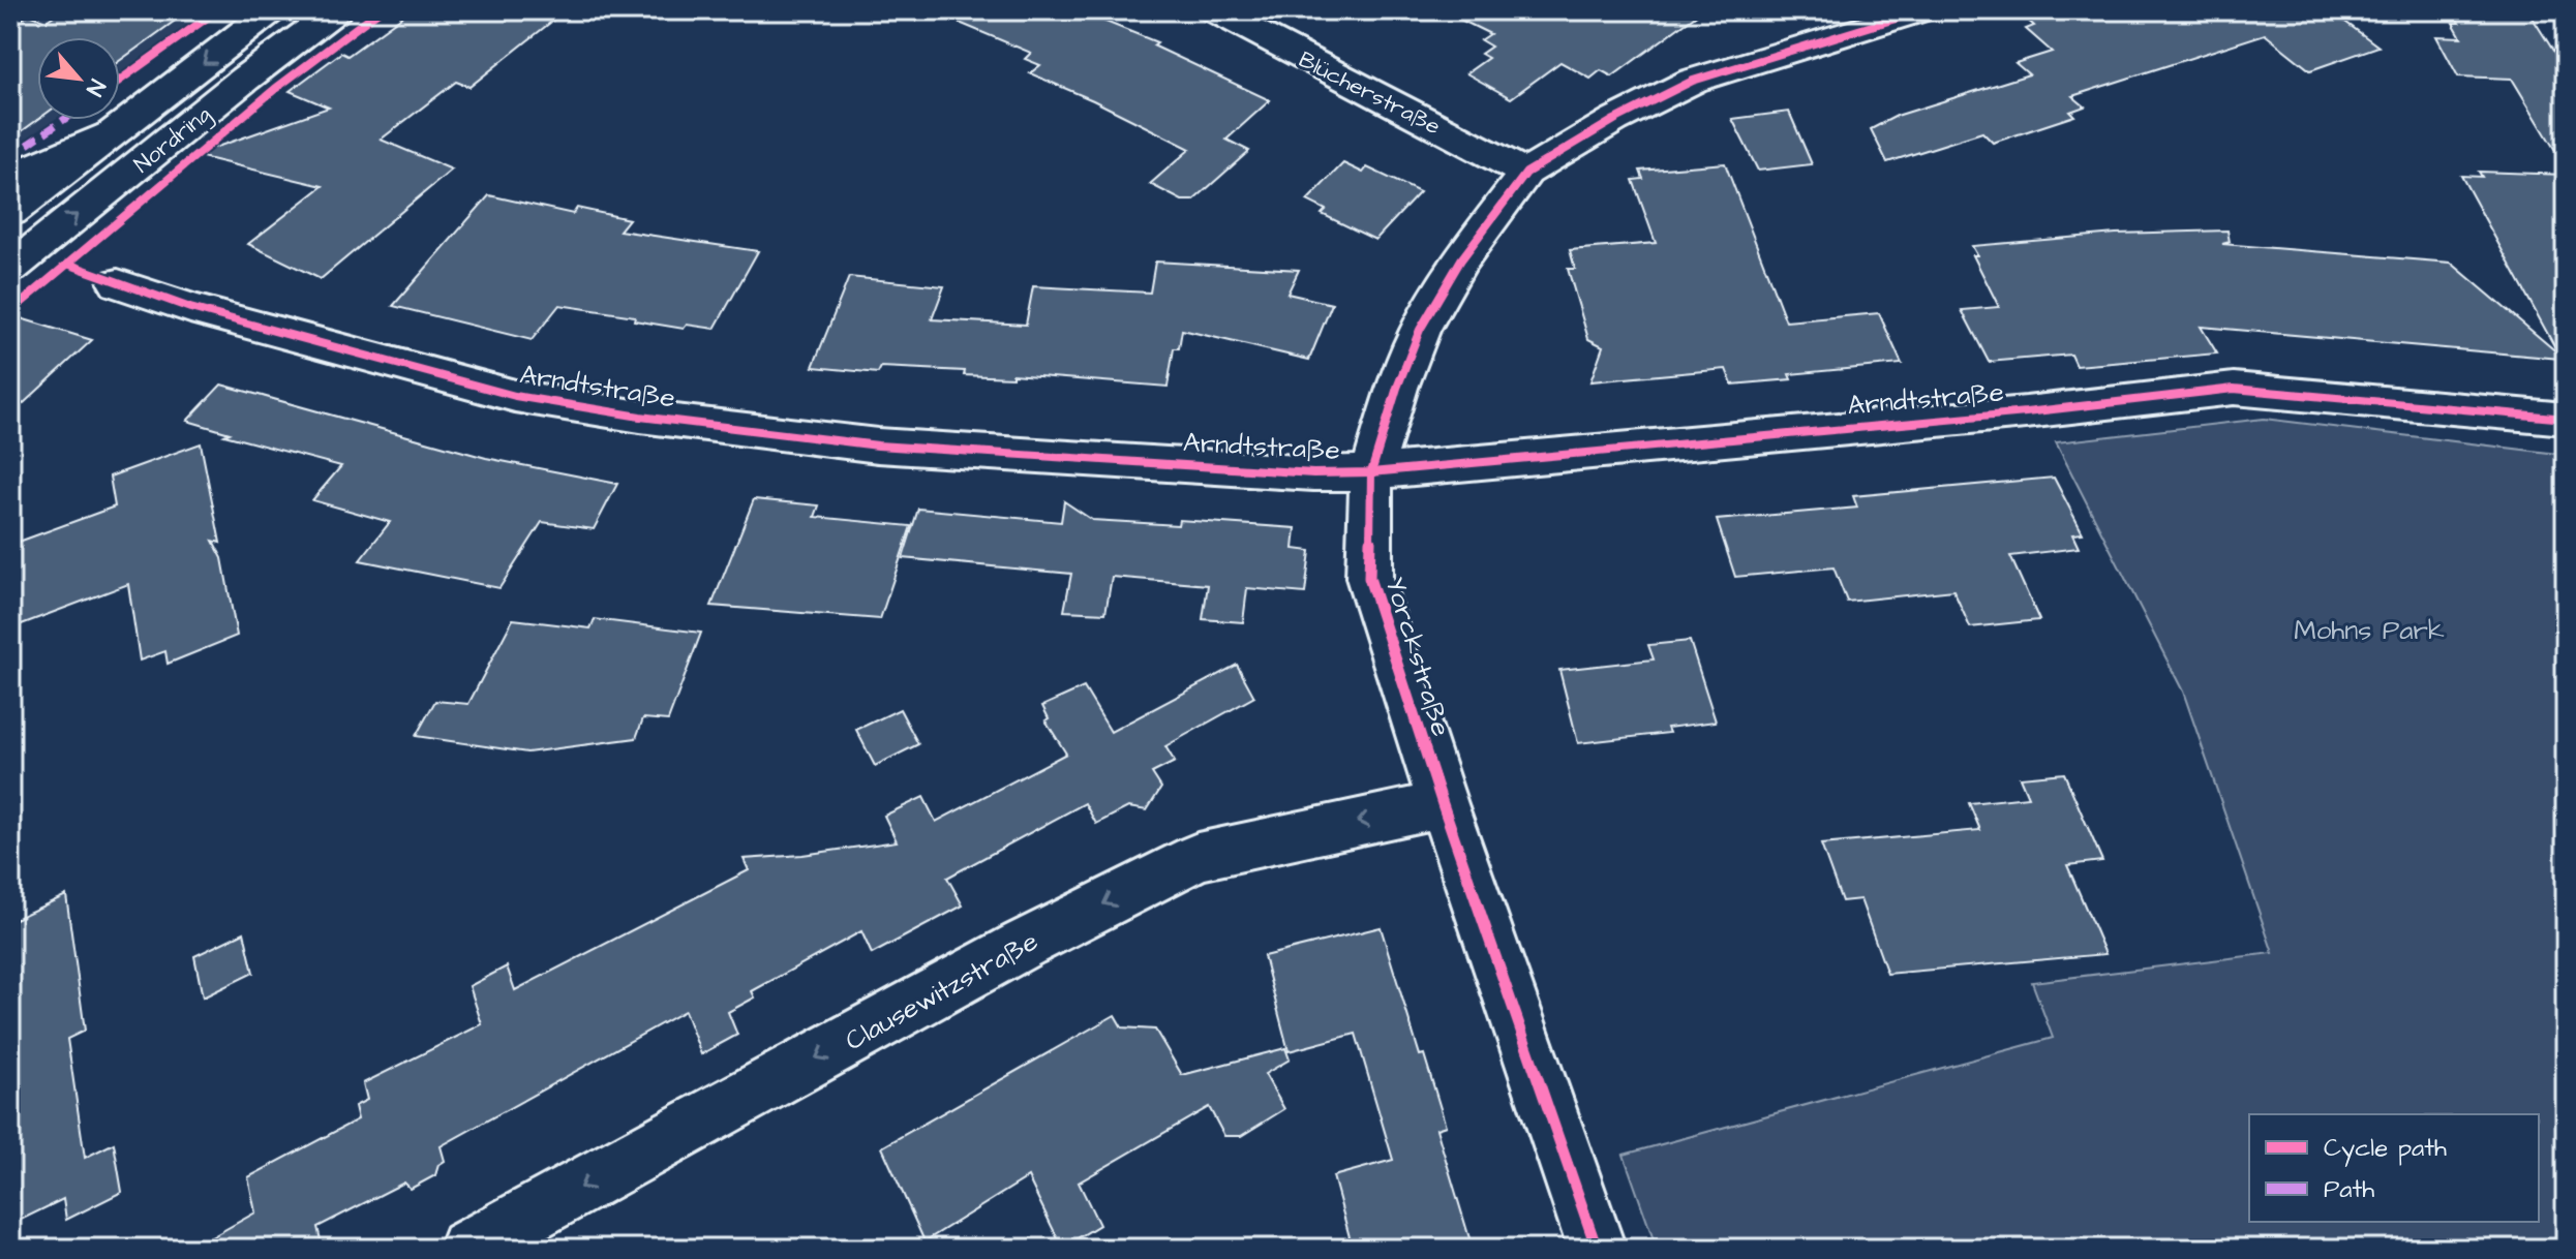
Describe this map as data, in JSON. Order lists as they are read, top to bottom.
{
  "streets": {
    "street": [
      "Blücherstraße",
      "Nordring",
      "Arndtstraße",
      "Yorckstraße",
      "Clausewitzstraße"
    ]
  },
  "crossings": [
    ["Blücherstraße", "Yorckstraße"],
    ["Arndtstraße", "Yorckstraße"],
    ["Yorckstraße", "Clausewitzstraße"]
  ],
  "one_way": ["Clausewitzstraße"],
  "parks": ["Mohns Park"],
  "legend": ["Cycle path", "Path"],
  "north": "bottom right"
}
